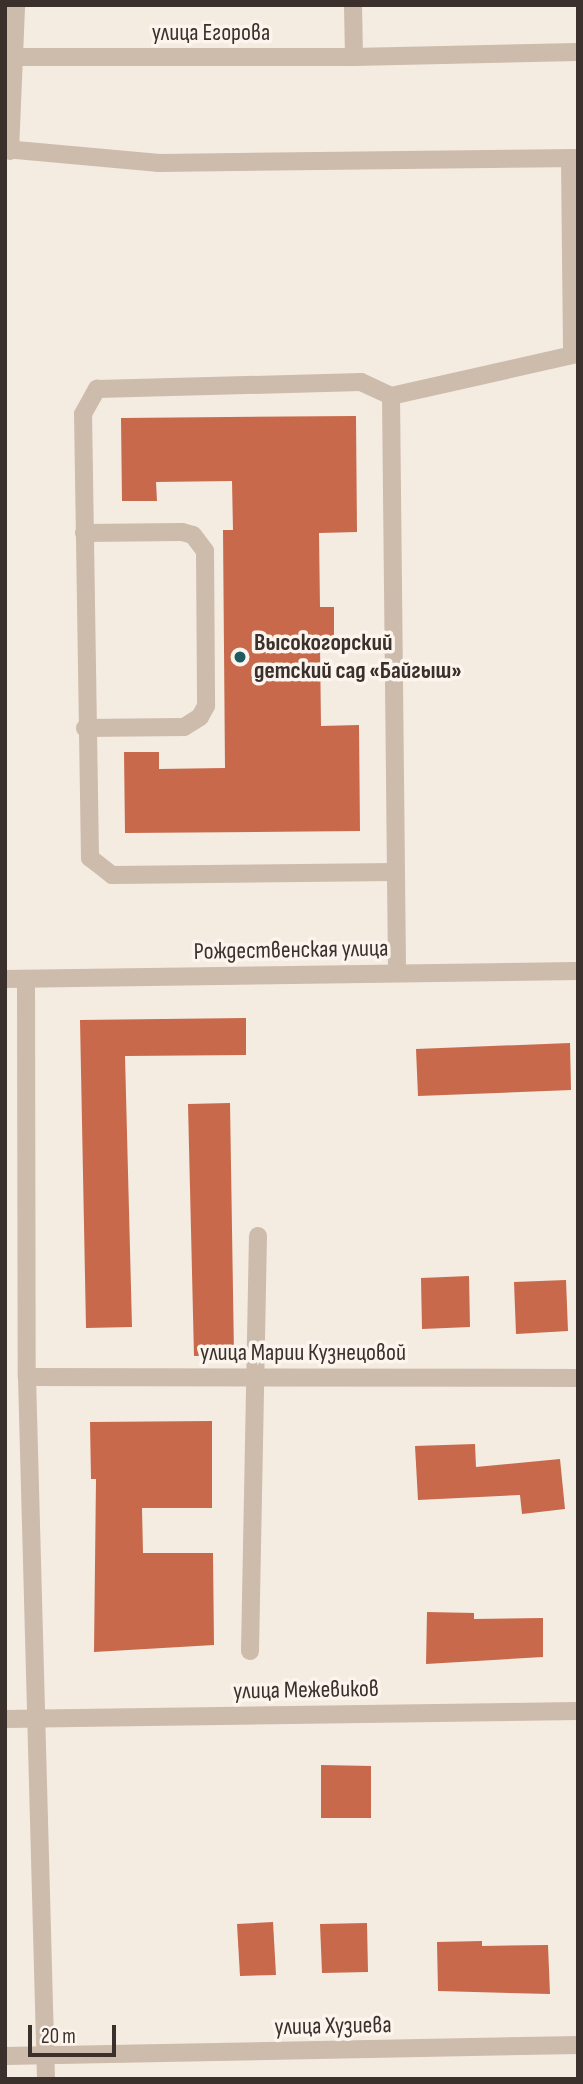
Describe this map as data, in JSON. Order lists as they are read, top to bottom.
{
  "streets": {
    "street": [
      "улица Егорова",
      "Рождественская улица",
      "улица Марии Кузнецовой",
      "улица Межевиков",
      "улица Хузиева"
    ]
  },
  "places": ["Высокогорский детский сад «Байгыш»"],
  "scale_bar": "20 m"
}
